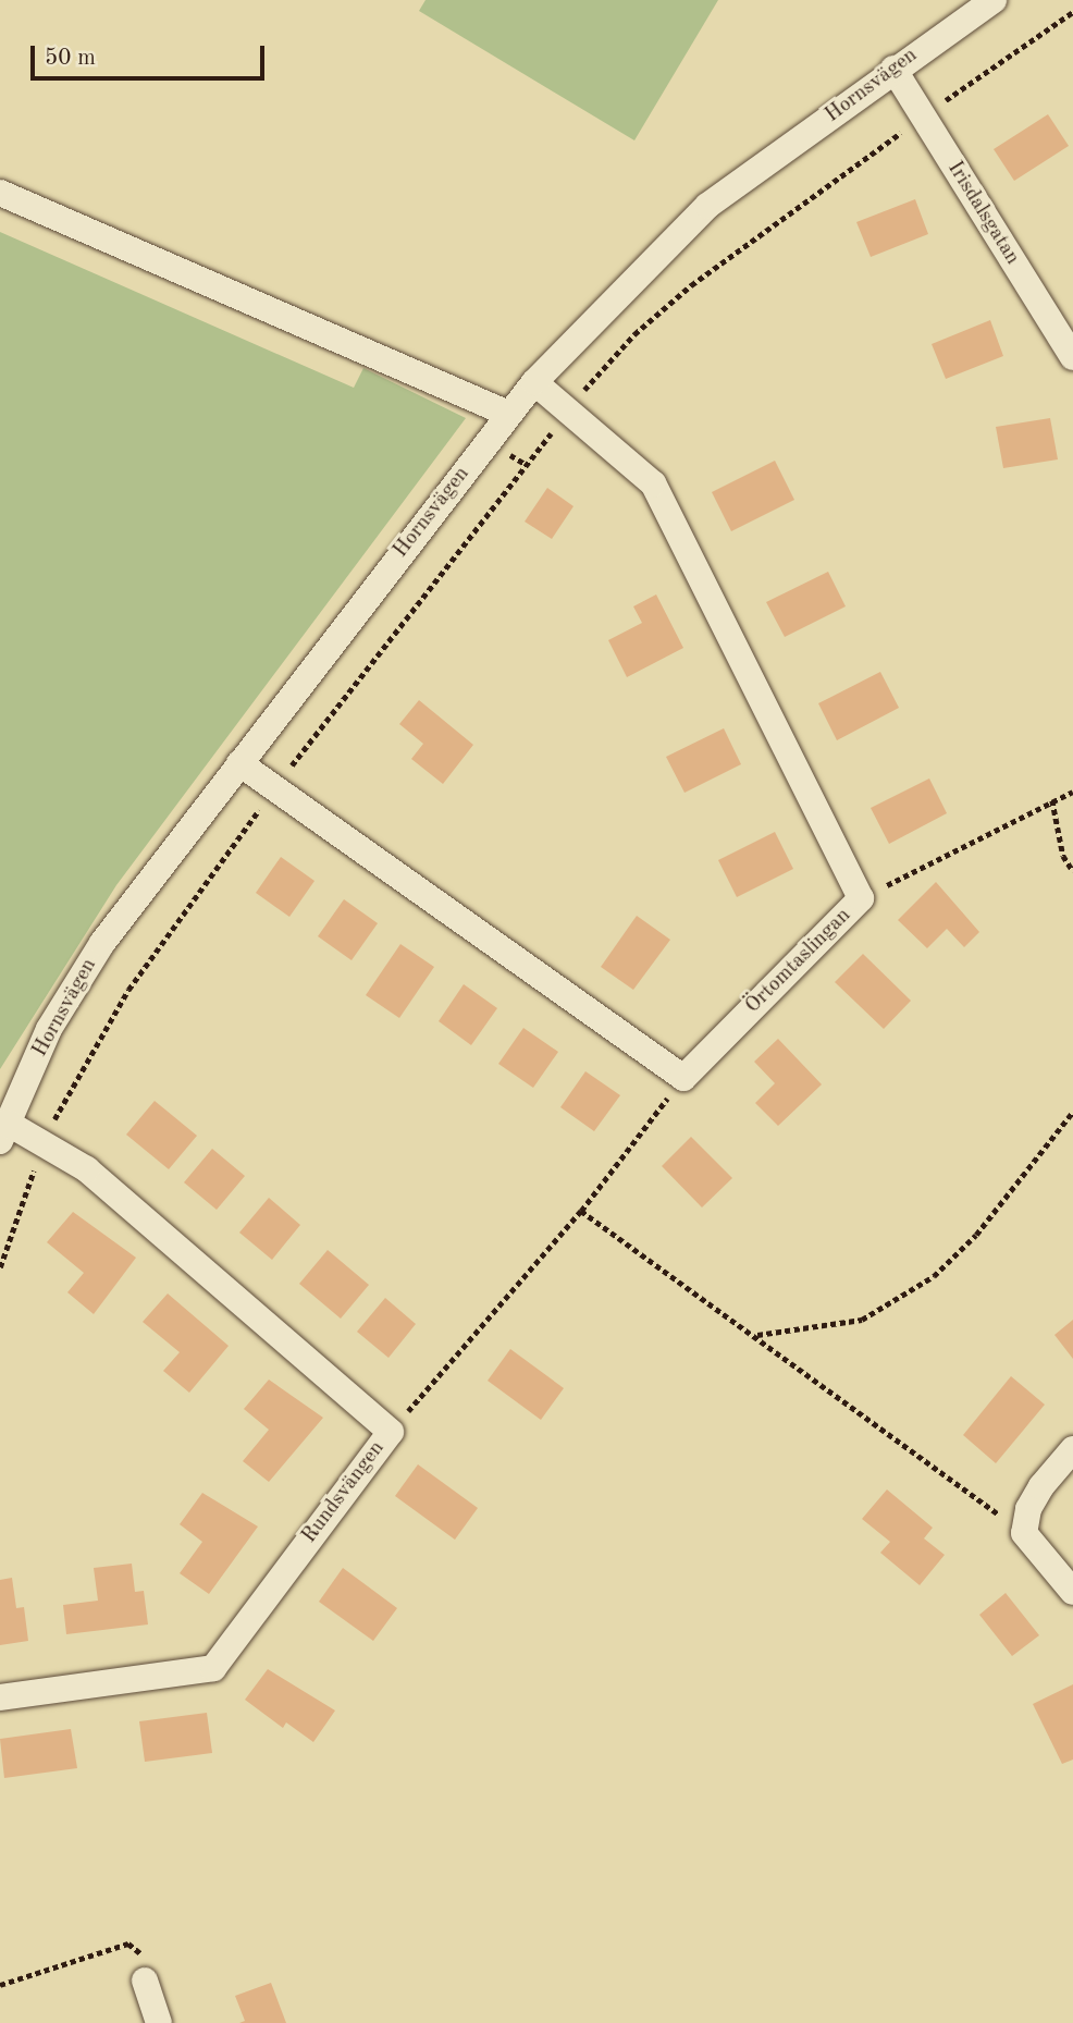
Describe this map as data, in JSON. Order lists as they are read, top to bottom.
{
  "streets": {
    "street": [
      "Hornsvägen",
      "Irisdalsgatan",
      "Örtomtaslingan",
      "Rundsvängen"
    ]
  },
  "crossings": [
    ["Hornsvägen", "Irisdalsgatan"],
    ["Hornsvägen", "Örtomtaslingan"],
    ["Hornsvägen", "Rundsvängen"]
  ],
  "scale_bar": "50 m"
}
